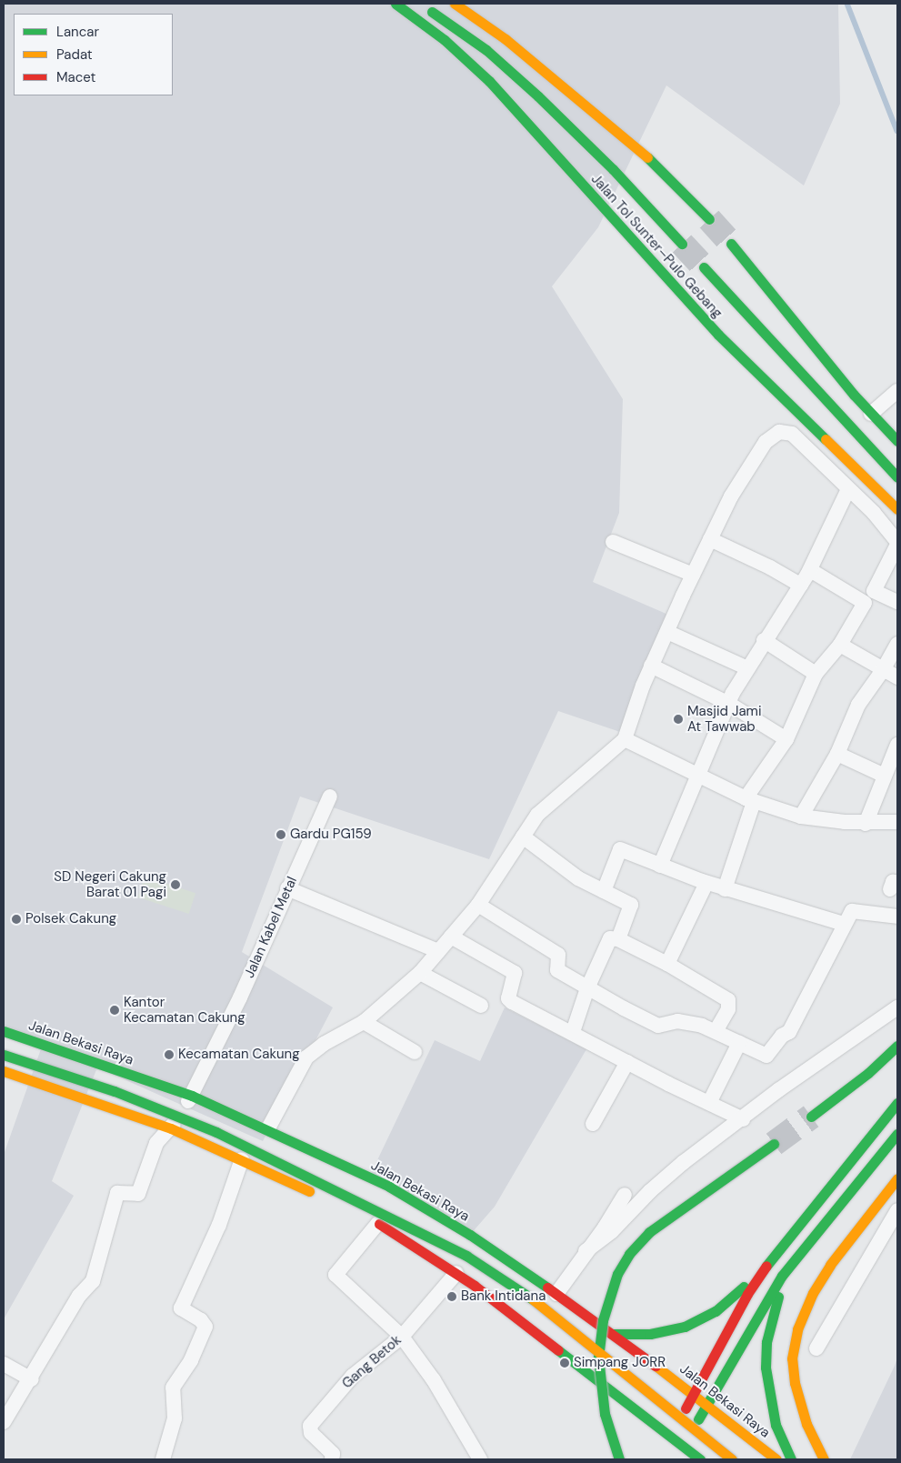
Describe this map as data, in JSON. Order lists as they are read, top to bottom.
{
  "streets": {
    "highway": ["Jalan Tol Sunter–Pulo Gebang", "Jalan Bekasi Raya"],
    "street": ["Jalan Kabel Metal", "Gang Betok"]
  },
  "crossings": [
    ["Jalan Kabel Metal", "Jalan Bekasi Raya"]
  ],
  "places": [
    "Masjid Jami At Tawwab",
    "Gardu PG159",
    "SD Negeri Cakung Barat 01 Pagi",
    "Polsek Cakung",
    "Kantor Kecamatan Cakung",
    "Kecamatan Cakung",
    "Bank Intidana",
    "Simpang JORR"
  ],
  "legend": ["Lancar", "Padat", "Macet"]
}
